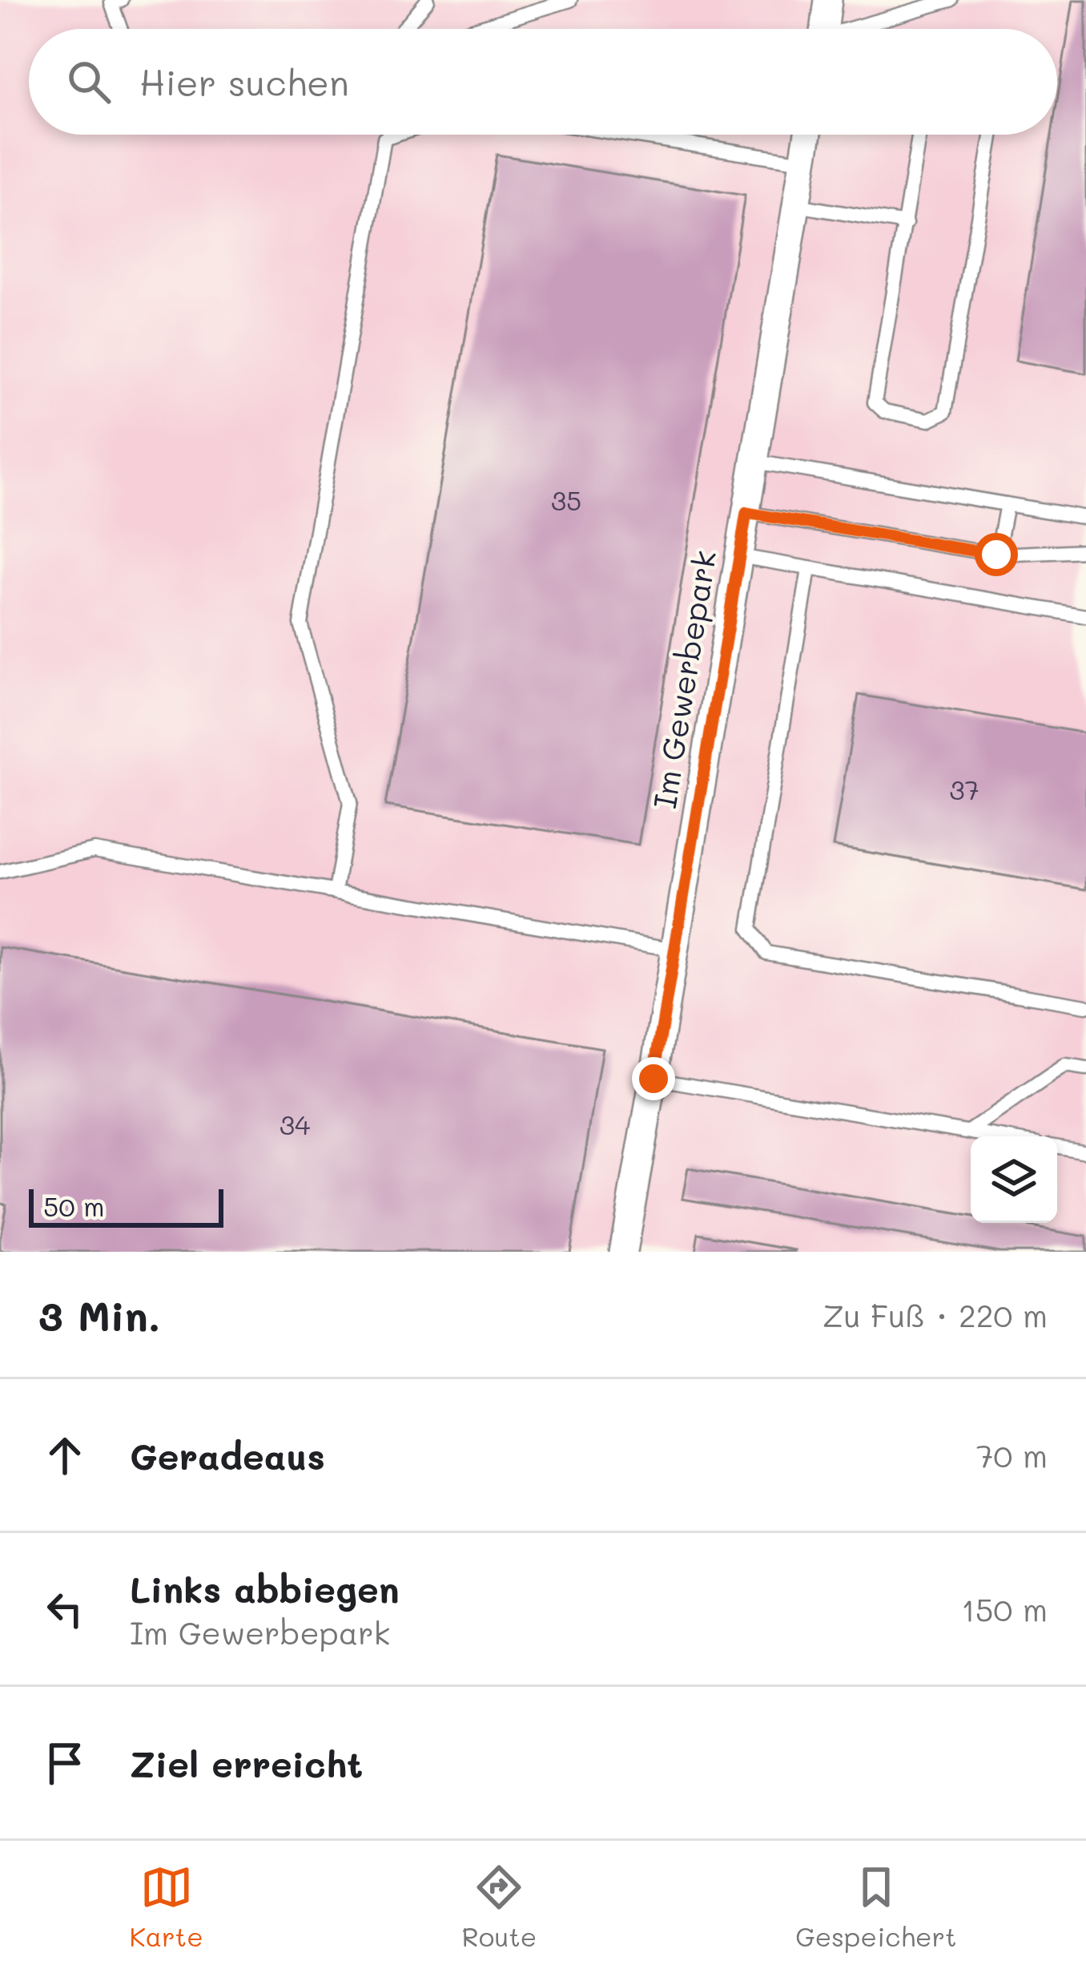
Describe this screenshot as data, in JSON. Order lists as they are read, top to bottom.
{
  "streets": {
    "street": ["Im Gewerbepark"]
  },
  "house_numbers": ["35", "37", "34"],
  "scale_bar": "50 m",
  "page": {
    "search": "Hier suchen",
    "scale": "50 m",
    "heading": ["3 Min.", "Zu Fuß · 220 m"],
    "list": [
      ["Geradeaus", "70 m"],
      ["Links abbiegen", "Im Gewerbepark", "150 m"],
      "Ziel erreicht"
    ],
    "nav": ["Karte", "Route", "Gespeichert"]
  }
}
